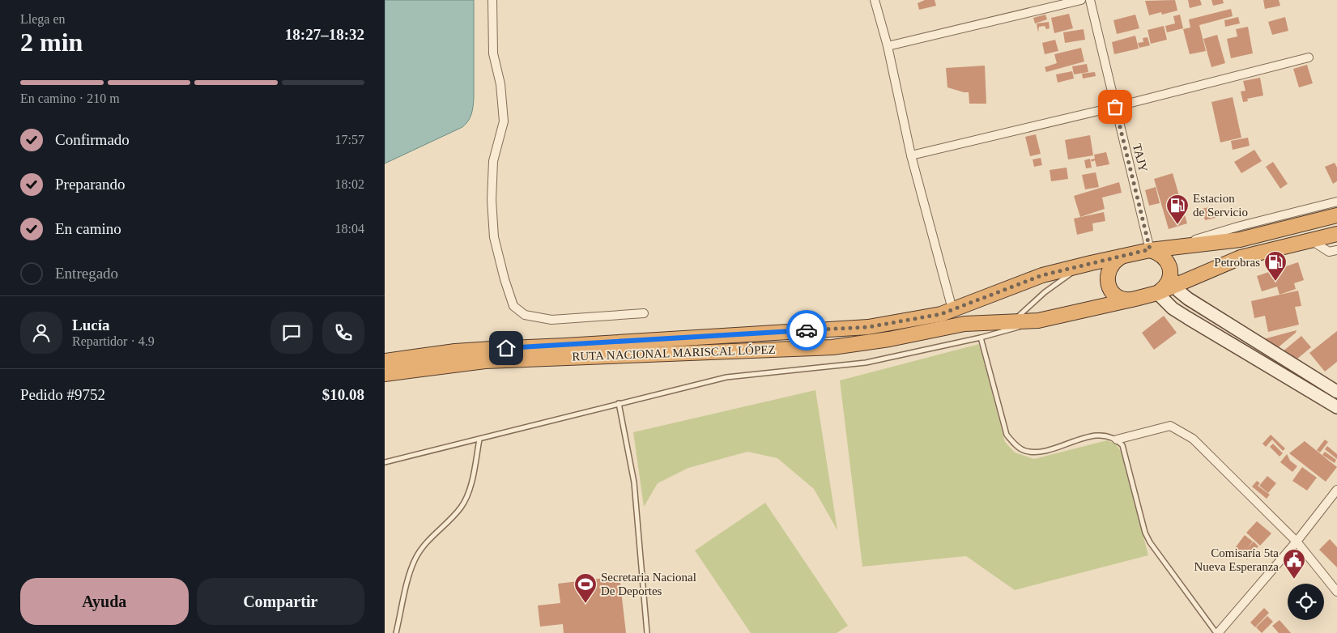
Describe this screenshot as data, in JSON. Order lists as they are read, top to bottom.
{
  "streets": {
    "highway": ["RUTA NACIONAL MARISCAL LÓPEZ"],
    "street": ["TAJY"]
  },
  "crossings": [
    ["TAJY", "RUTA NACIONAL MARISCAL LÓPEZ"]
  ],
  "places": {
    "fuel station": ["Estacion de Servicio", "Petrobras"],
    "public building": ["Comisaría 5ta Nueva Esperanza"],
    "sports": ["Secretaria Nacional De Deportes"]
  },
  "page": {
    "heading": ["2 min", "Llega en", "18:27–18:32"],
    "panel": [
      "Lucía",
      "Repartidor · 4.9",
      "Pedido #9752",
      "$10.08"
    ],
    "bar": "En camino · 210 m",
    "list": [
      ["Confirmado", "17:57"],
      ["Preparando", "18:02"],
      ["En camino", "18:04"],
      "Entregado"
    ],
    "buttons": ["Ayuda", "Compartir"]
  }
}
